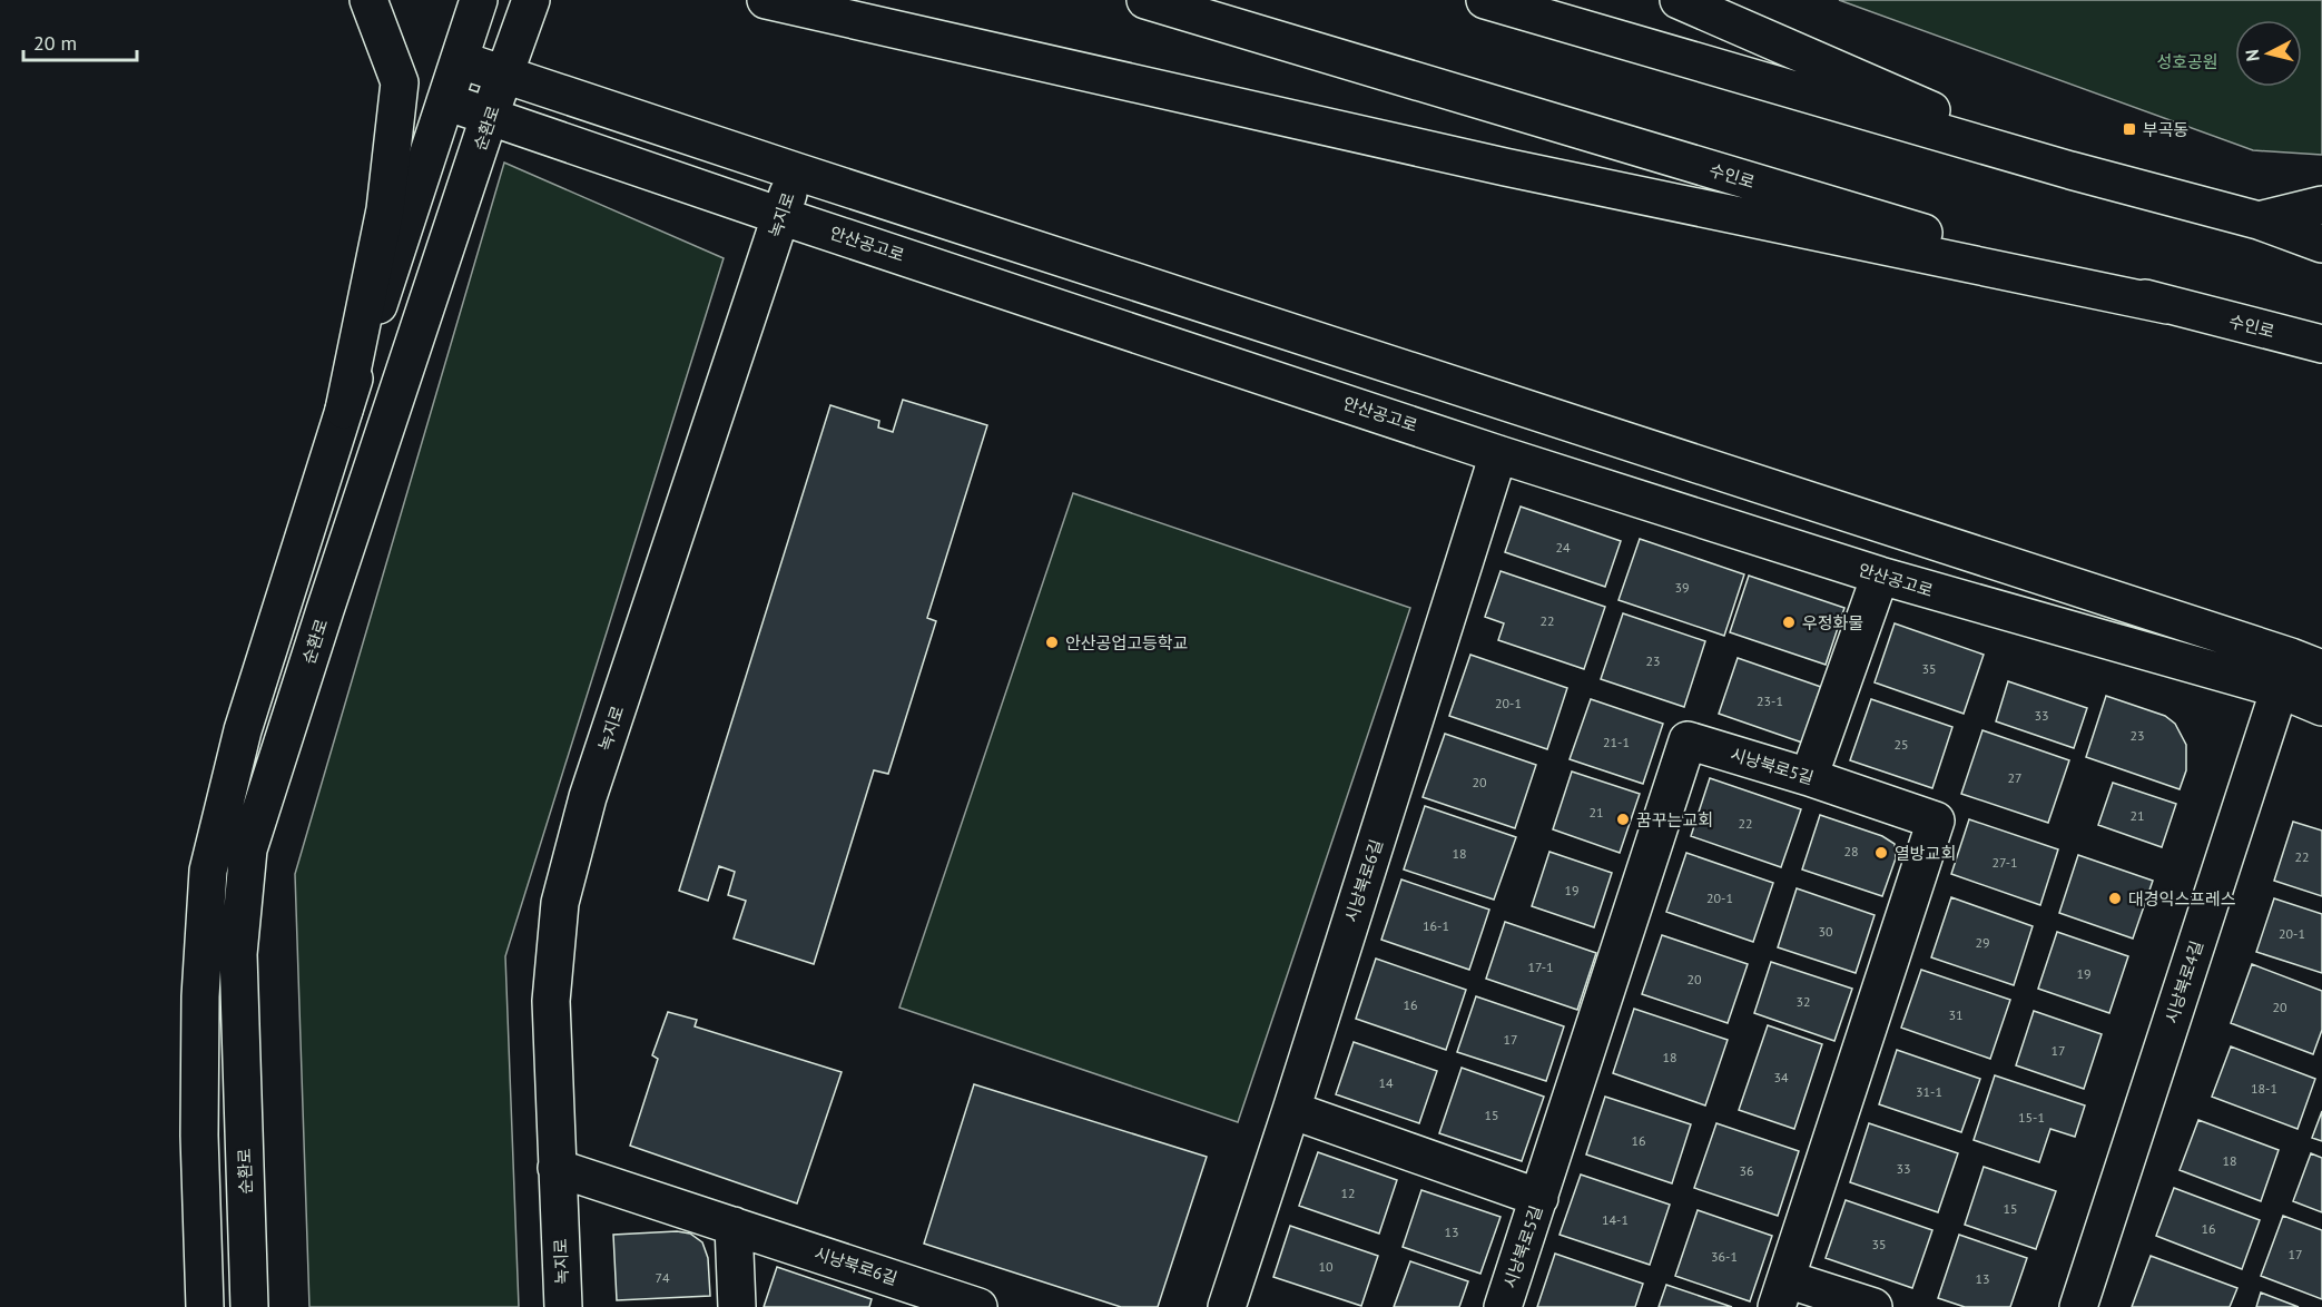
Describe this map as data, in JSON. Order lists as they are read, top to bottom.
{
  "streets": {
    "street": [
      "순환로",
      "수인로",
      "녹지로",
      "안산공고로",
      "시낭북로5길",
      "시낭북로6길",
      "시낭북로4길"
    ]
  },
  "crossings": [
    ["순환로", "안산공고로"],
    ["녹지로", "안산공고로"],
    ["녹지로", "시낭북로6길"],
    ["안산공고로", "시낭북로6길"],
    ["안산공고로", "시낭북로4길"]
  ],
  "parks": ["성호공원"],
  "places": {
    "transit": ["부곡동"],
    "other": [
      "우정화물",
      "안산공업고등학교",
      "꿈꾸는교회",
      "열방교회",
      "대경익스프레스"
    ]
  },
  "house_numbers": [
    "24",
    "39",
    "22",
    "23",
    "35",
    "23-1",
    "20-1",
    "33",
    "23",
    "21-1",
    "25",
    "27",
    "20",
    "21",
    "21",
    "22",
    "28",
    "18",
    "22",
    "27-1",
    "19",
    "20-1",
    "16-1",
    "30",
    "20-1",
    "29",
    "17-1",
    "19",
    "20",
    "32",
    "16",
    "20",
    "31",
    "17",
    "17",
    "18",
    "34",
    "14",
    "18-1",
    "31-1",
    "15",
    "15-1",
    "16",
    "18",
    "33",
    "36",
    "12",
    "15",
    "14-1",
    "16",
    "13",
    "35",
    "17",
    "36-1",
    "10",
    "74",
    "13"
  ],
  "scale_bar": "20 m",
  "north": "left"
}
